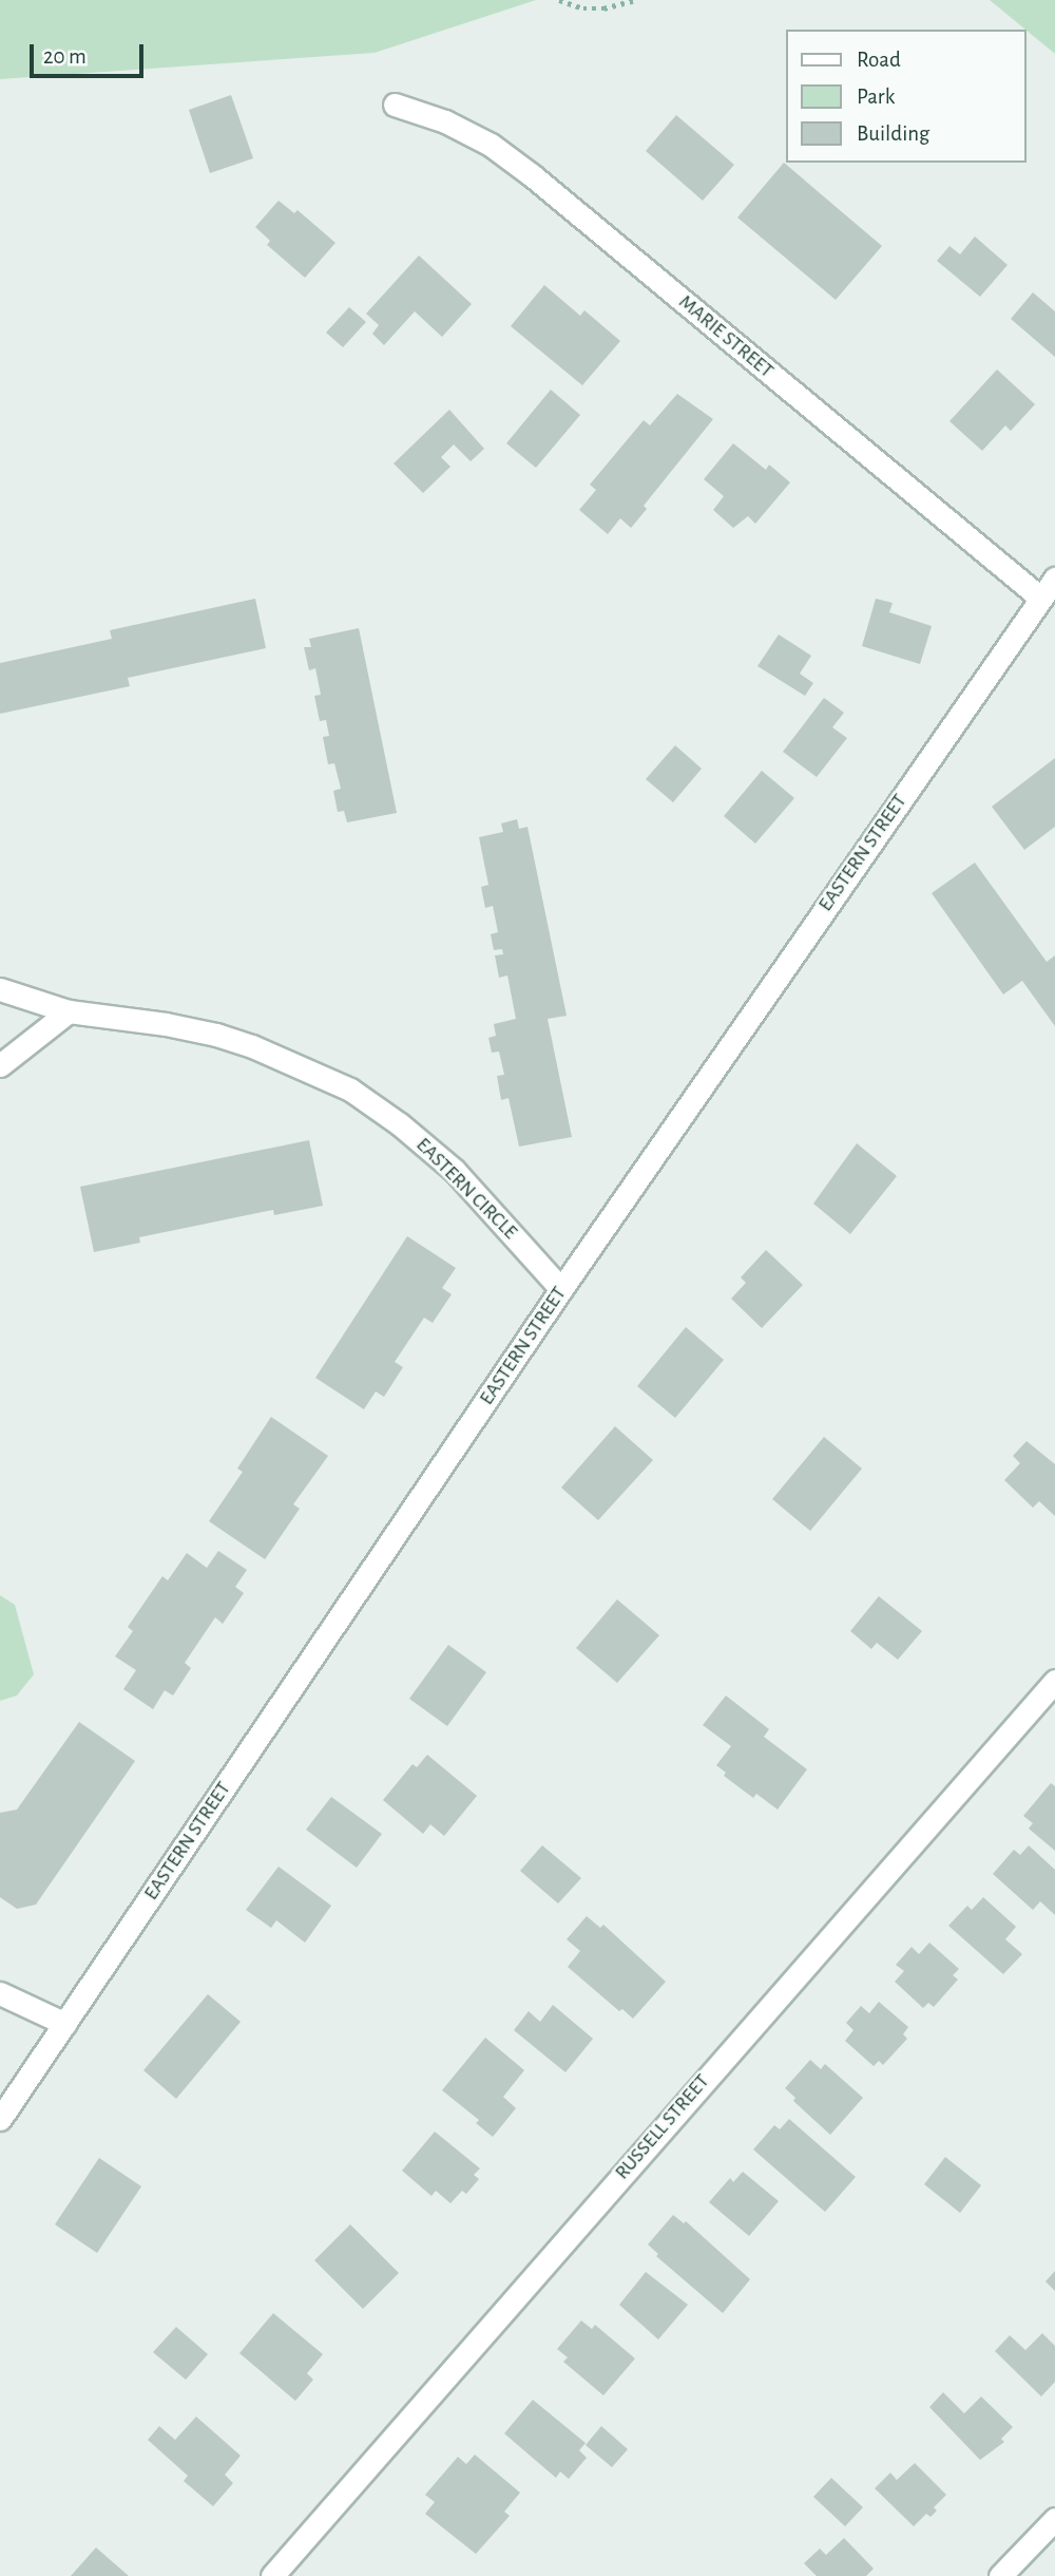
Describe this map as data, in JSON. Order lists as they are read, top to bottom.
{
  "streets": {
    "street": [
      "MARIE STREET",
      "EASTERN STREET",
      "EASTERN CIRCLE",
      "RUSSELL STREET"
    ]
  },
  "crossings": [
    ["MARIE STREET", "EASTERN STREET"],
    ["EASTERN STREET", "EASTERN CIRCLE"]
  ],
  "legend": ["Road", "Park", "Building"],
  "scale_bar": "20 m"
}
